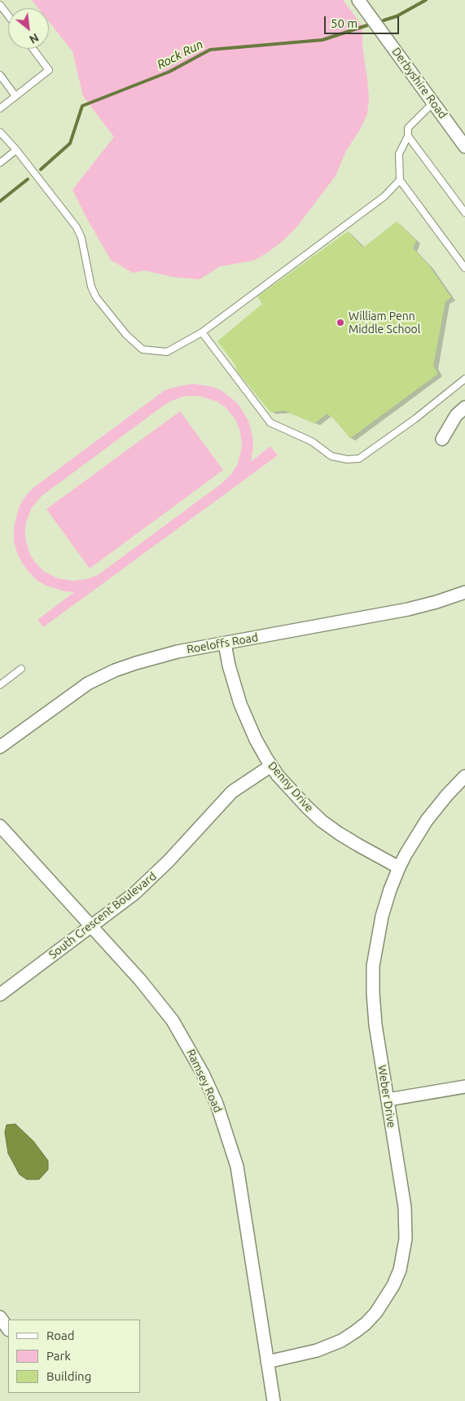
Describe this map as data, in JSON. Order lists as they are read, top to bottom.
{
  "streets": {
    "street": [
      "Derbyshire Road",
      "Roeloffs Road",
      "Denny Drive",
      "South Crescent Boulevard",
      "Ramsey Road",
      "Weber Drive"
    ]
  },
  "crossings": [
    ["Roeloffs Road", "Denny Drive"],
    ["Denny Drive", "South Crescent Boulevard"],
    ["Denny Drive", "Weber Drive"],
    ["South Crescent Boulevard", "Ramsey Road"],
    ["Ramsey Road", "Weber Drive"]
  ],
  "water": ["Rock Run"],
  "places": ["William Penn Middle School"],
  "legend": ["Road", "Park", "Building"],
  "scale_bar": "50 m",
  "north": "bottom right"
}
